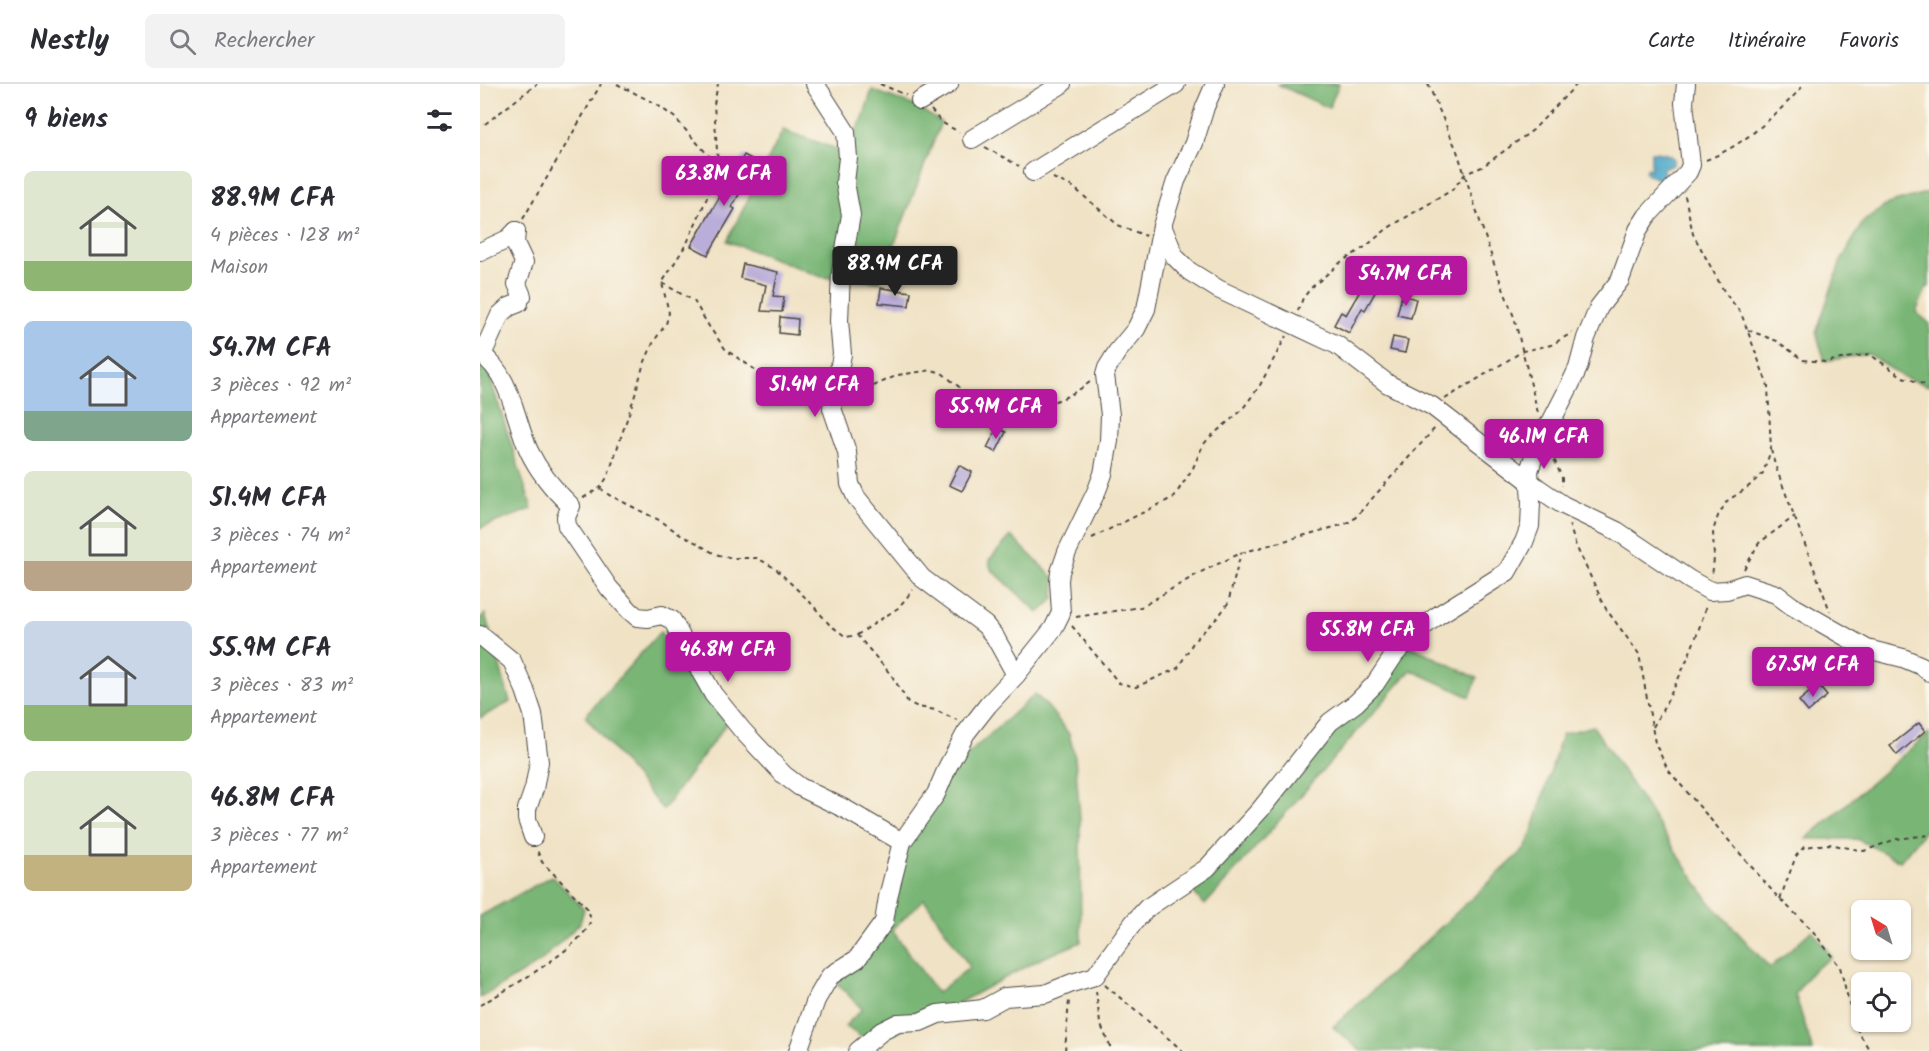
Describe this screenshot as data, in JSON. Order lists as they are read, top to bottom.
{
  "north": "top left",
  "page": {
    "header": "Nestly",
    "search": "Rechercher",
    "nav": ["Carte", "Itinéraire", "Favoris"],
    "heading": "9 biens",
    "list": [
      {
        "name": "88.9M CFA",
        "note": "4 pièces · 128 m² · Maison"
      },
      {
        "name": "54.7M CFA",
        "note": "3 pièces · 92 m² · Appartement"
      },
      {
        "name": "51.4M CFA",
        "note": "3 pièces · 74 m² · Appartement"
      },
      {
        "name": "55.9M CFA",
        "note": "3 pièces · 83 m² · Appartement"
      },
      {
        "name": "46.8M CFA",
        "note": "3 pièces · 77 m² · Appartement"
      }
    ],
    "price": [
      "63.8M CFA",
      "88.9M CFA",
      "54.7M CFA",
      "51.4M CFA",
      "55.9M CFA",
      "46.1M CFA",
      "55.8M CFA",
      "46.8M CFA",
      "67.5M CFA"
    ]
  }
}
